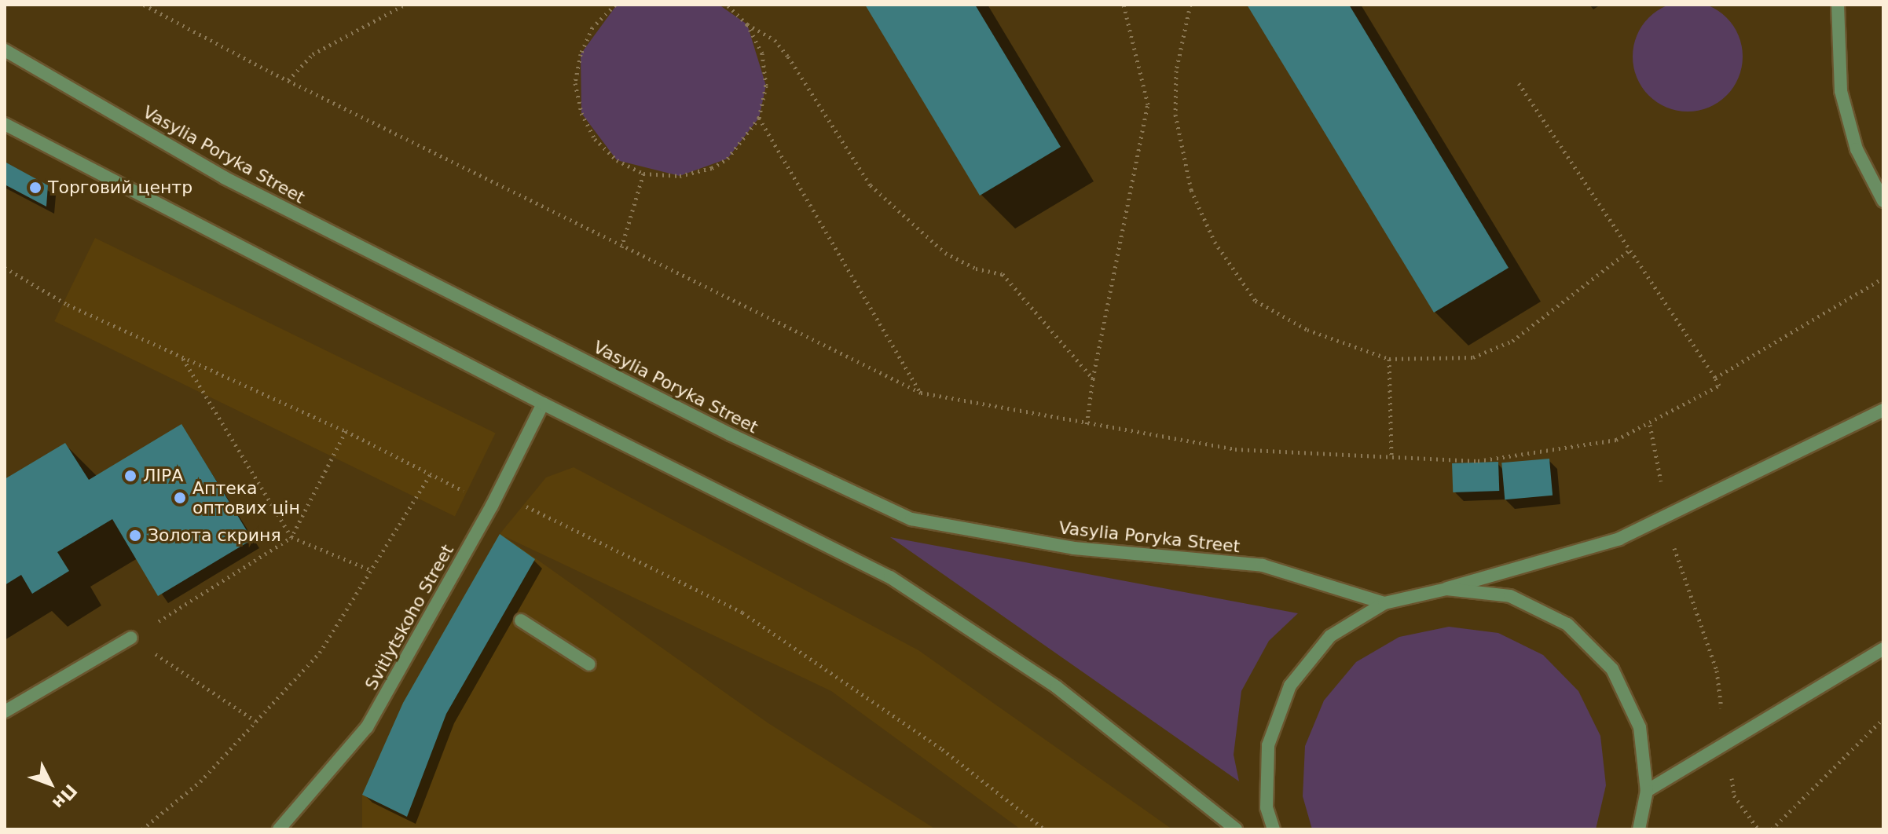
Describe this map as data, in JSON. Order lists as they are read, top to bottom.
{
  "streets": {
    "street": ["Vasylia Poryka Street", "Svitlytskoho Street"]
  },
  "places": [
    "Торговий центр",
    "ЛІРА",
    "Аптека оптових цін",
    "Золота скриня"
  ],
  "north": "bottom right"
}
